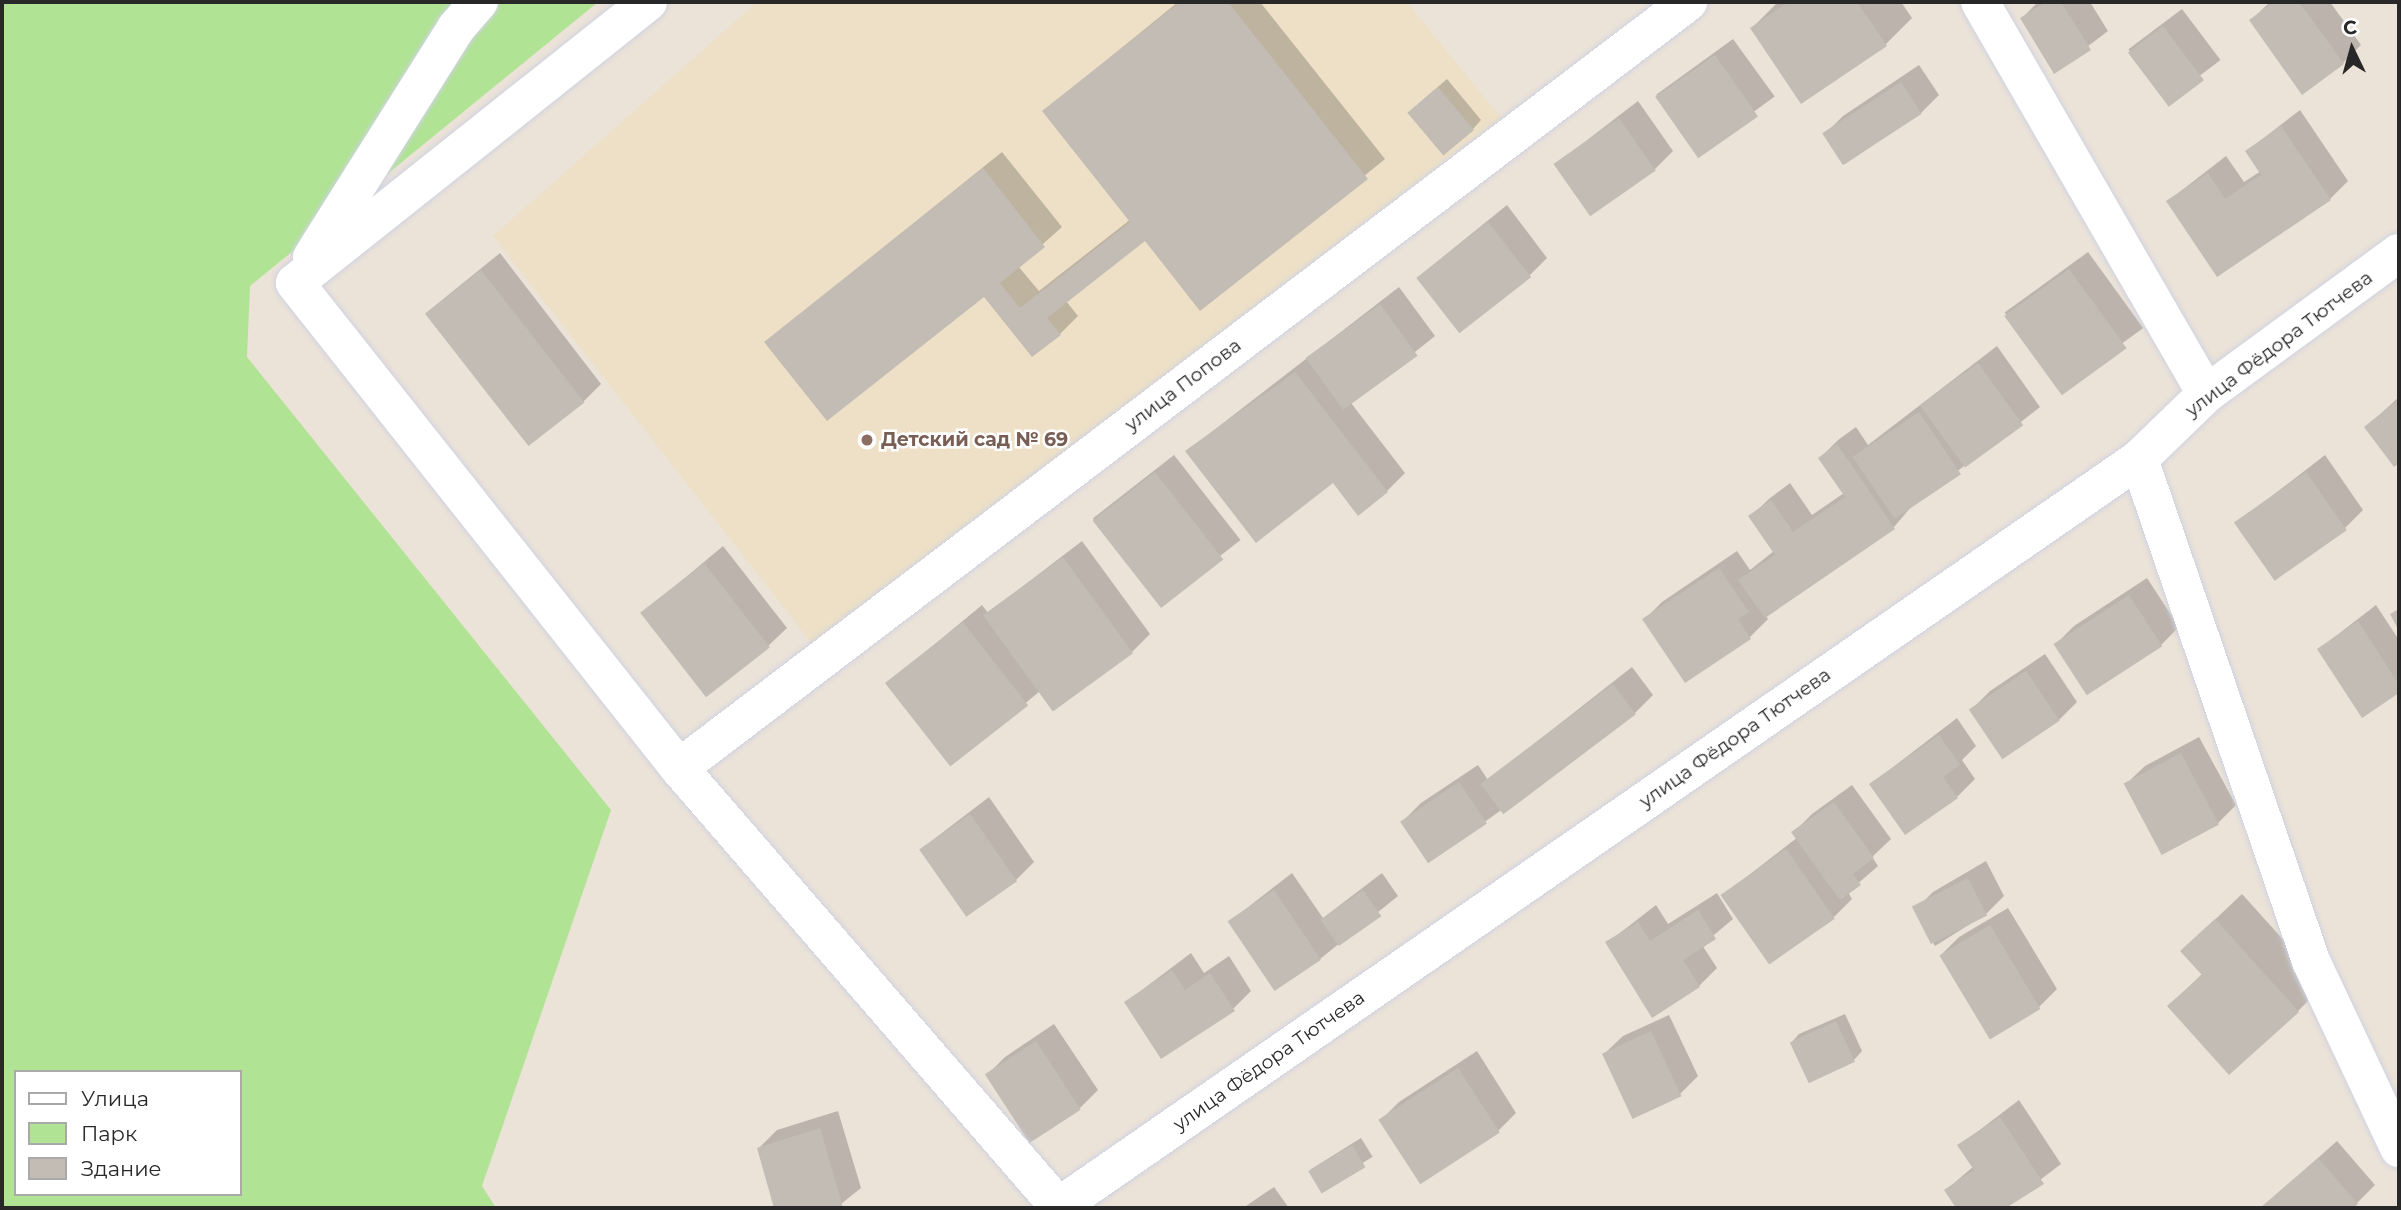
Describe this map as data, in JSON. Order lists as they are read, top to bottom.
{
  "streets": {
    "street": ["улица Фёдора Тютчева", "улица Попова"]
  },
  "places": ["Детский сад № 69"],
  "legend": ["Улица", "Парк", "Здание"],
  "north": "top"
}
